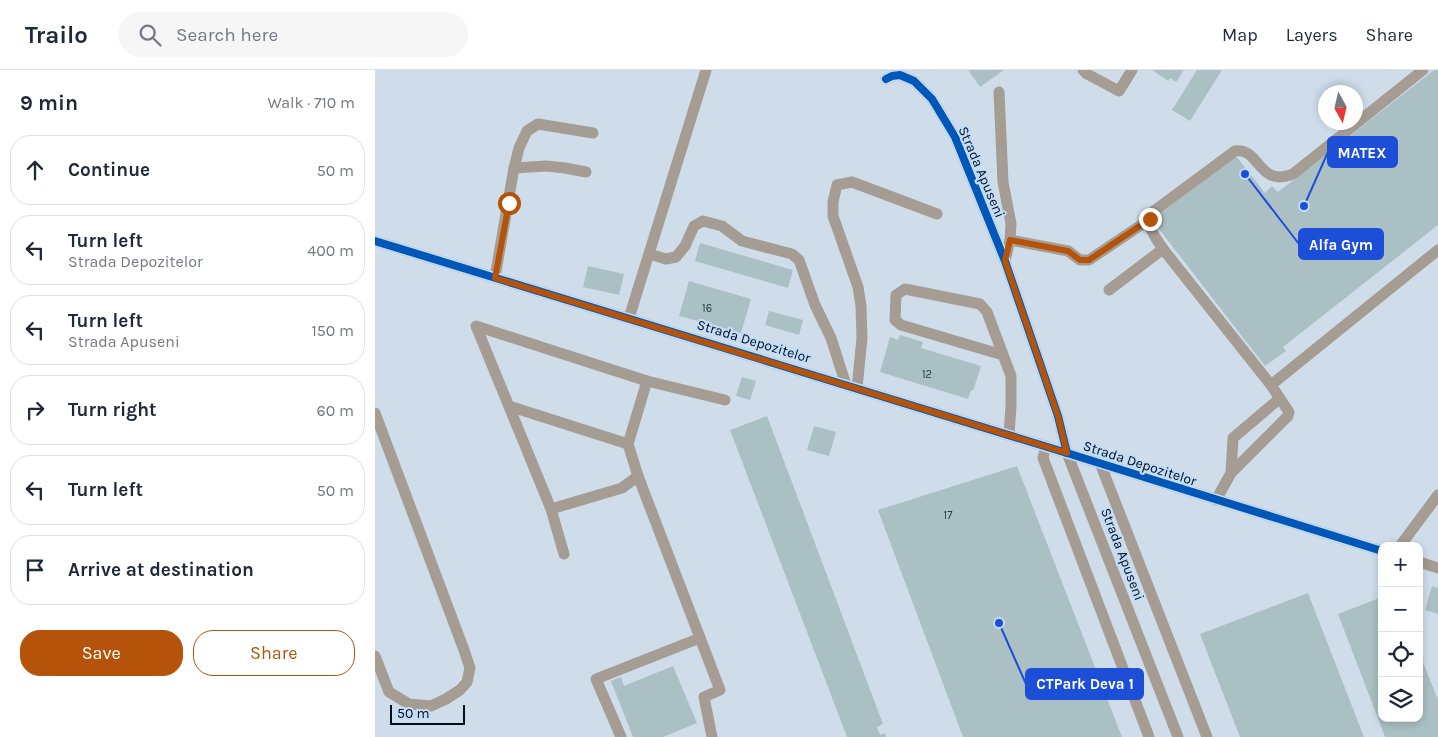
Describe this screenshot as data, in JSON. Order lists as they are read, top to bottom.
{
  "streets": {
    "street": ["Strada Apuseni", "Strada Depozitelor"]
  },
  "crossings": [
    ["Strada Apuseni", "Strada Depozitelor"]
  ],
  "places": ["Alfa Gym", "MATEX", "CTPark Deva 1"],
  "house_numbers": ["16", "12", "17"],
  "scale_bar": "50 m",
  "north": "bottom",
  "page": {
    "header": "Trailo",
    "search": "Search here",
    "nav": ["Map", "Layers", "Share"],
    "heading": ["9 min", "Walk · 710 m"],
    "list": [
      ["Continue", "50 m"],
      ["Turn left", "Strada Depozitelor", "400 m"],
      ["Turn left", "Strada Apuseni", "150 m"],
      ["Turn right", "60 m"],
      ["Turn left", "50 m"],
      "Arrive at destination"
    ],
    "map_buttons": ["+", "−"],
    "buttons": ["Save", "Share"],
    "scale": "50 m"
  }
}
